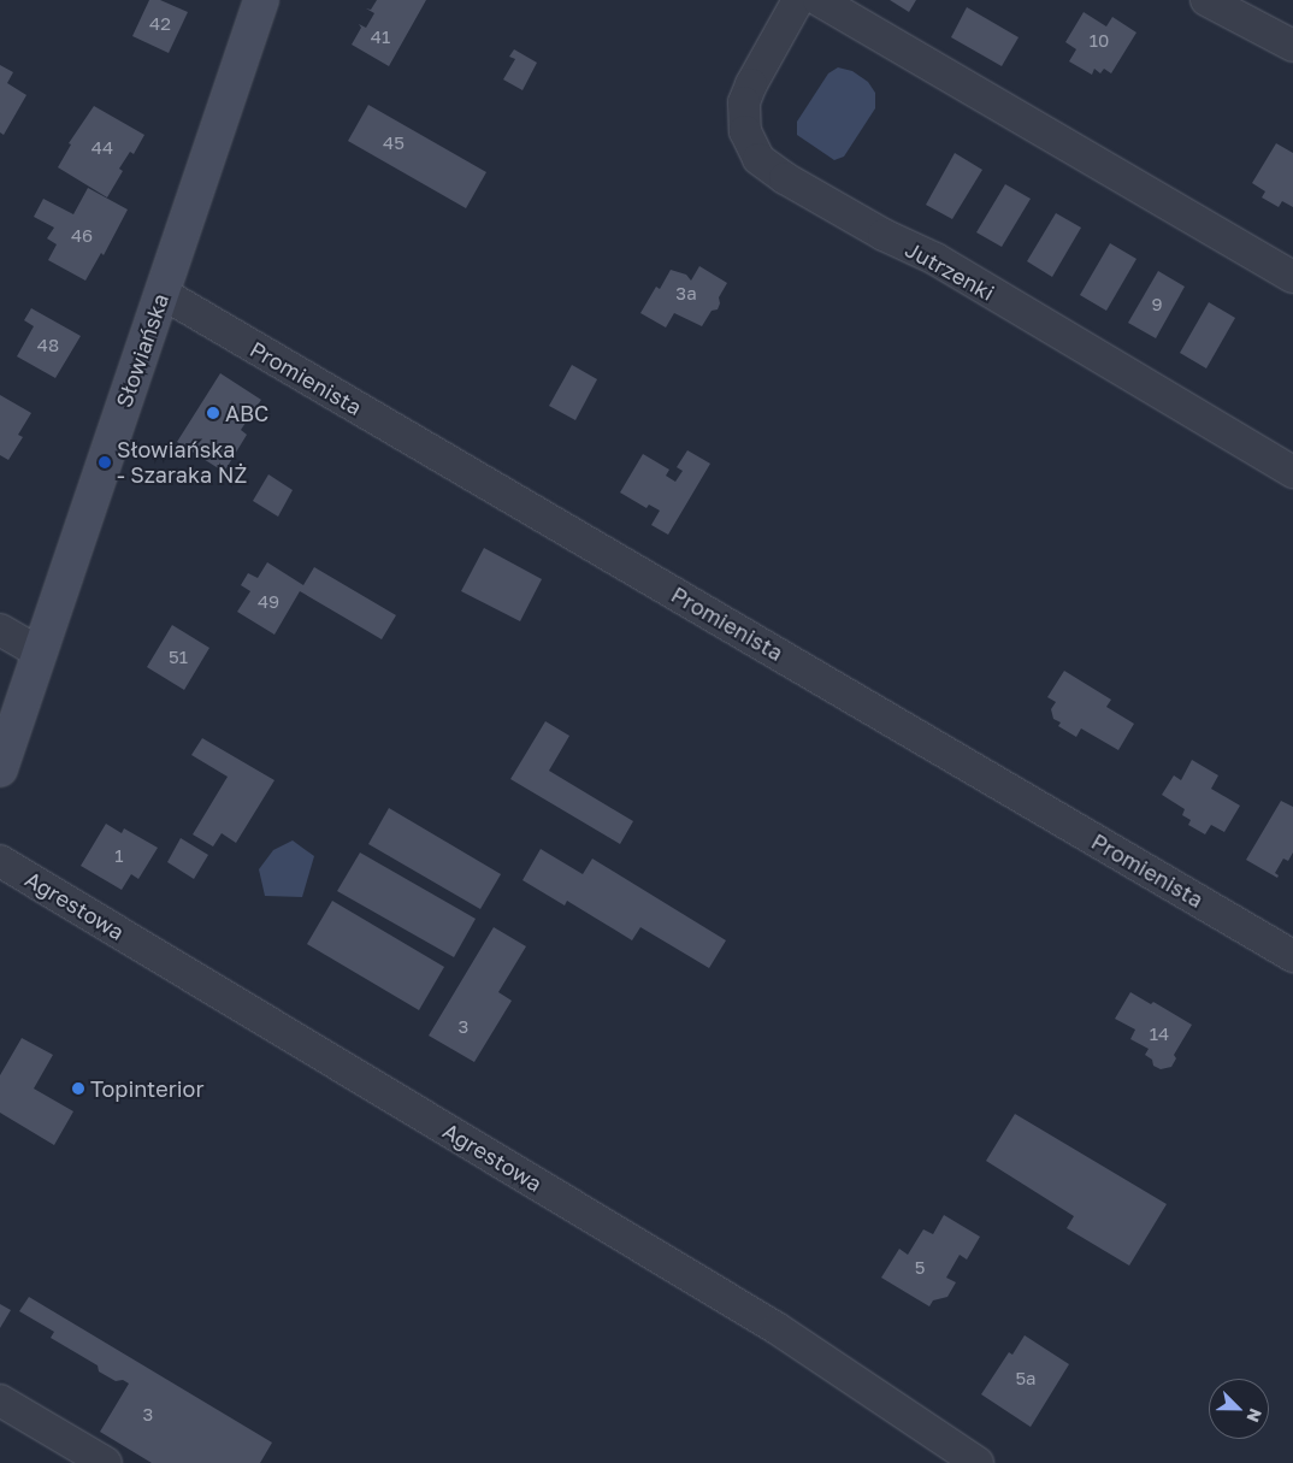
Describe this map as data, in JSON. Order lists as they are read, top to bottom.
{
  "streets": {
    "street": [
      "Jutrzenki",
      "Słowiańska",
      "Promienista",
      "Agrestowa"
    ]
  },
  "crossings": [
    ["Słowiańska", "Promienista"]
  ],
  "places": ["ABC", "Słowiańska - Szaraka NŻ", "Topinterior"],
  "house_numbers": [
    "42",
    "41",
    "10",
    "45",
    "44",
    "46",
    "3a",
    "9",
    "48",
    "49",
    "51",
    "1",
    "3",
    "14",
    "5",
    "5a",
    "3"
  ],
  "north": "bottom right"
}
